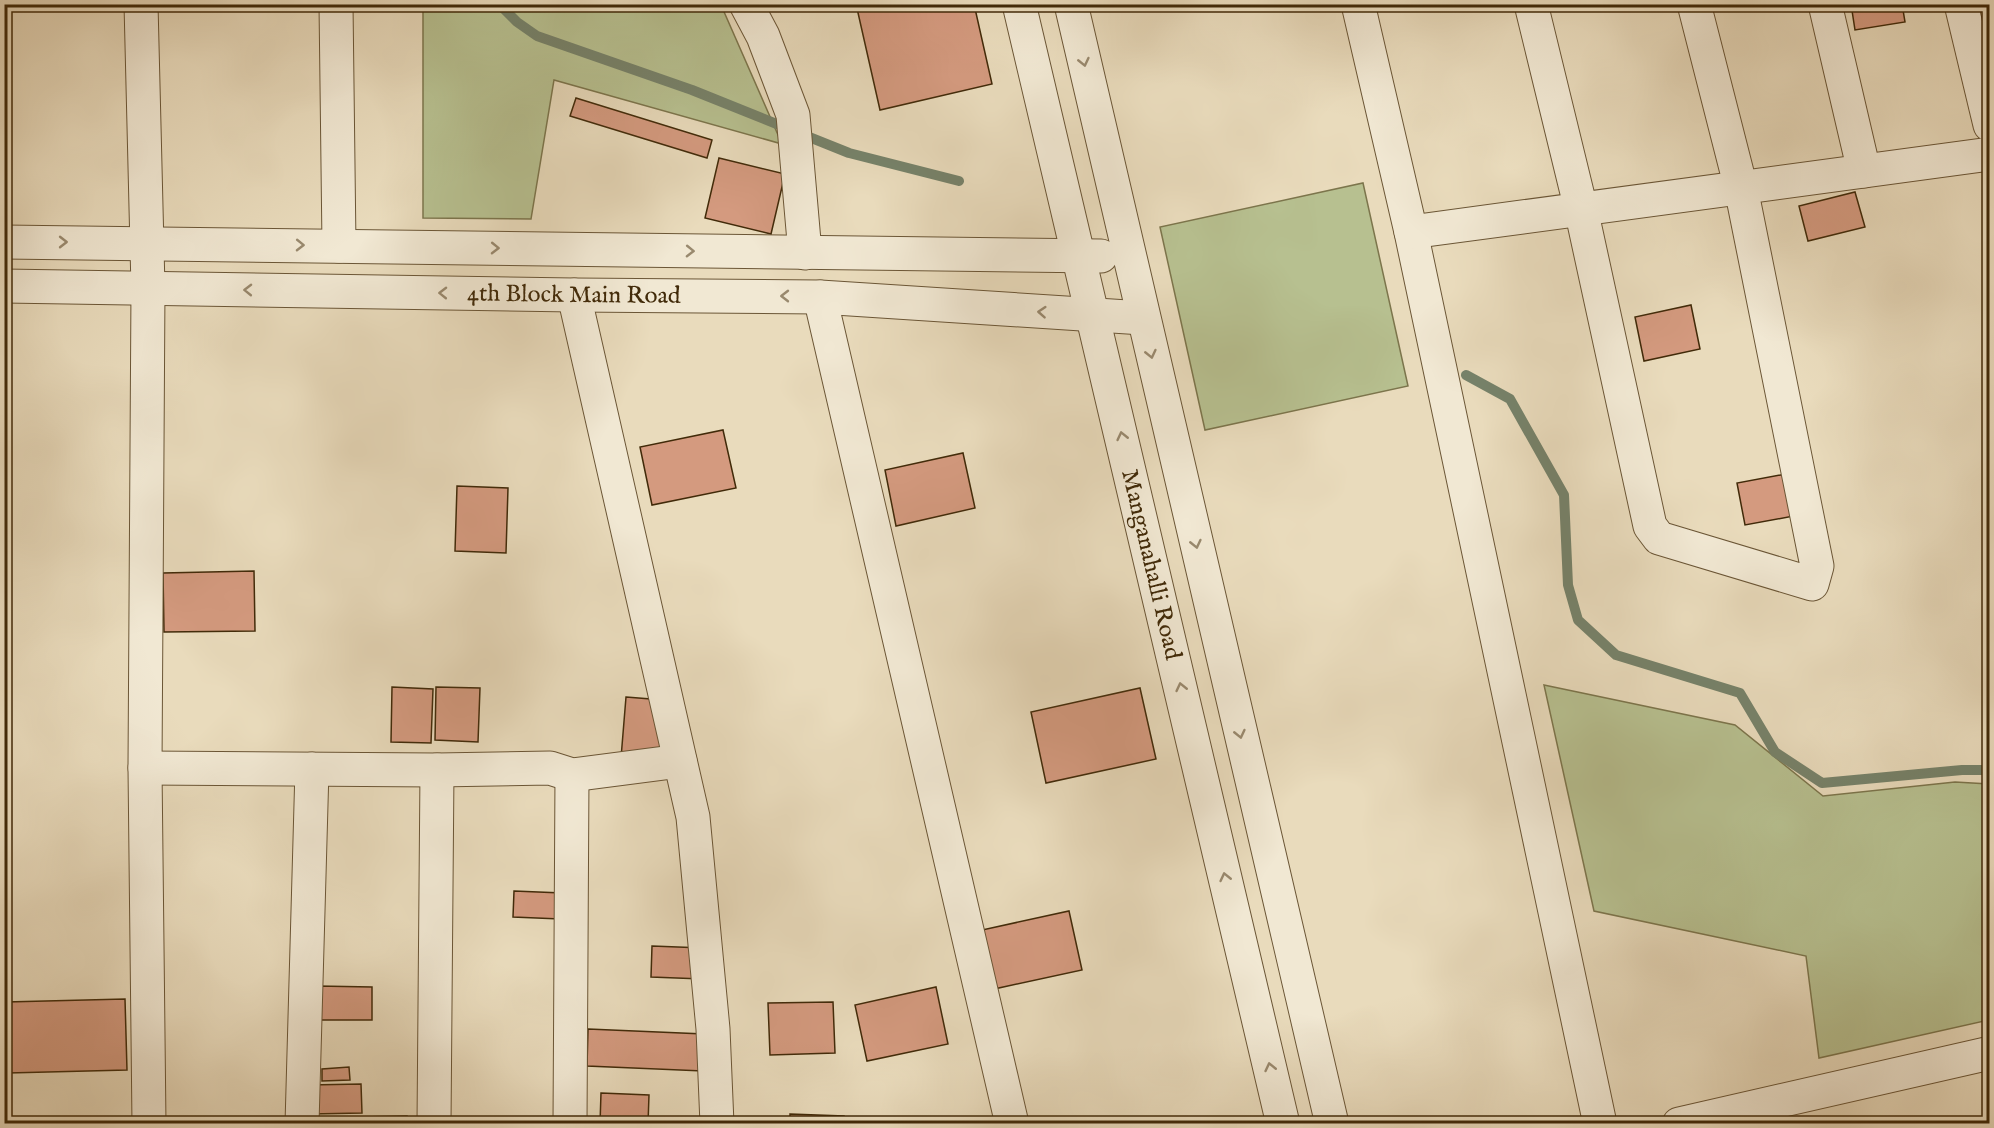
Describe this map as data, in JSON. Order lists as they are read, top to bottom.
{
  "streets": {
    "street": ["4th Block Main Road", "Manganahalli Road"]
  },
  "crossings": [
    ["4th Block Main Road", "Manganahalli Road"]
  ]
}
